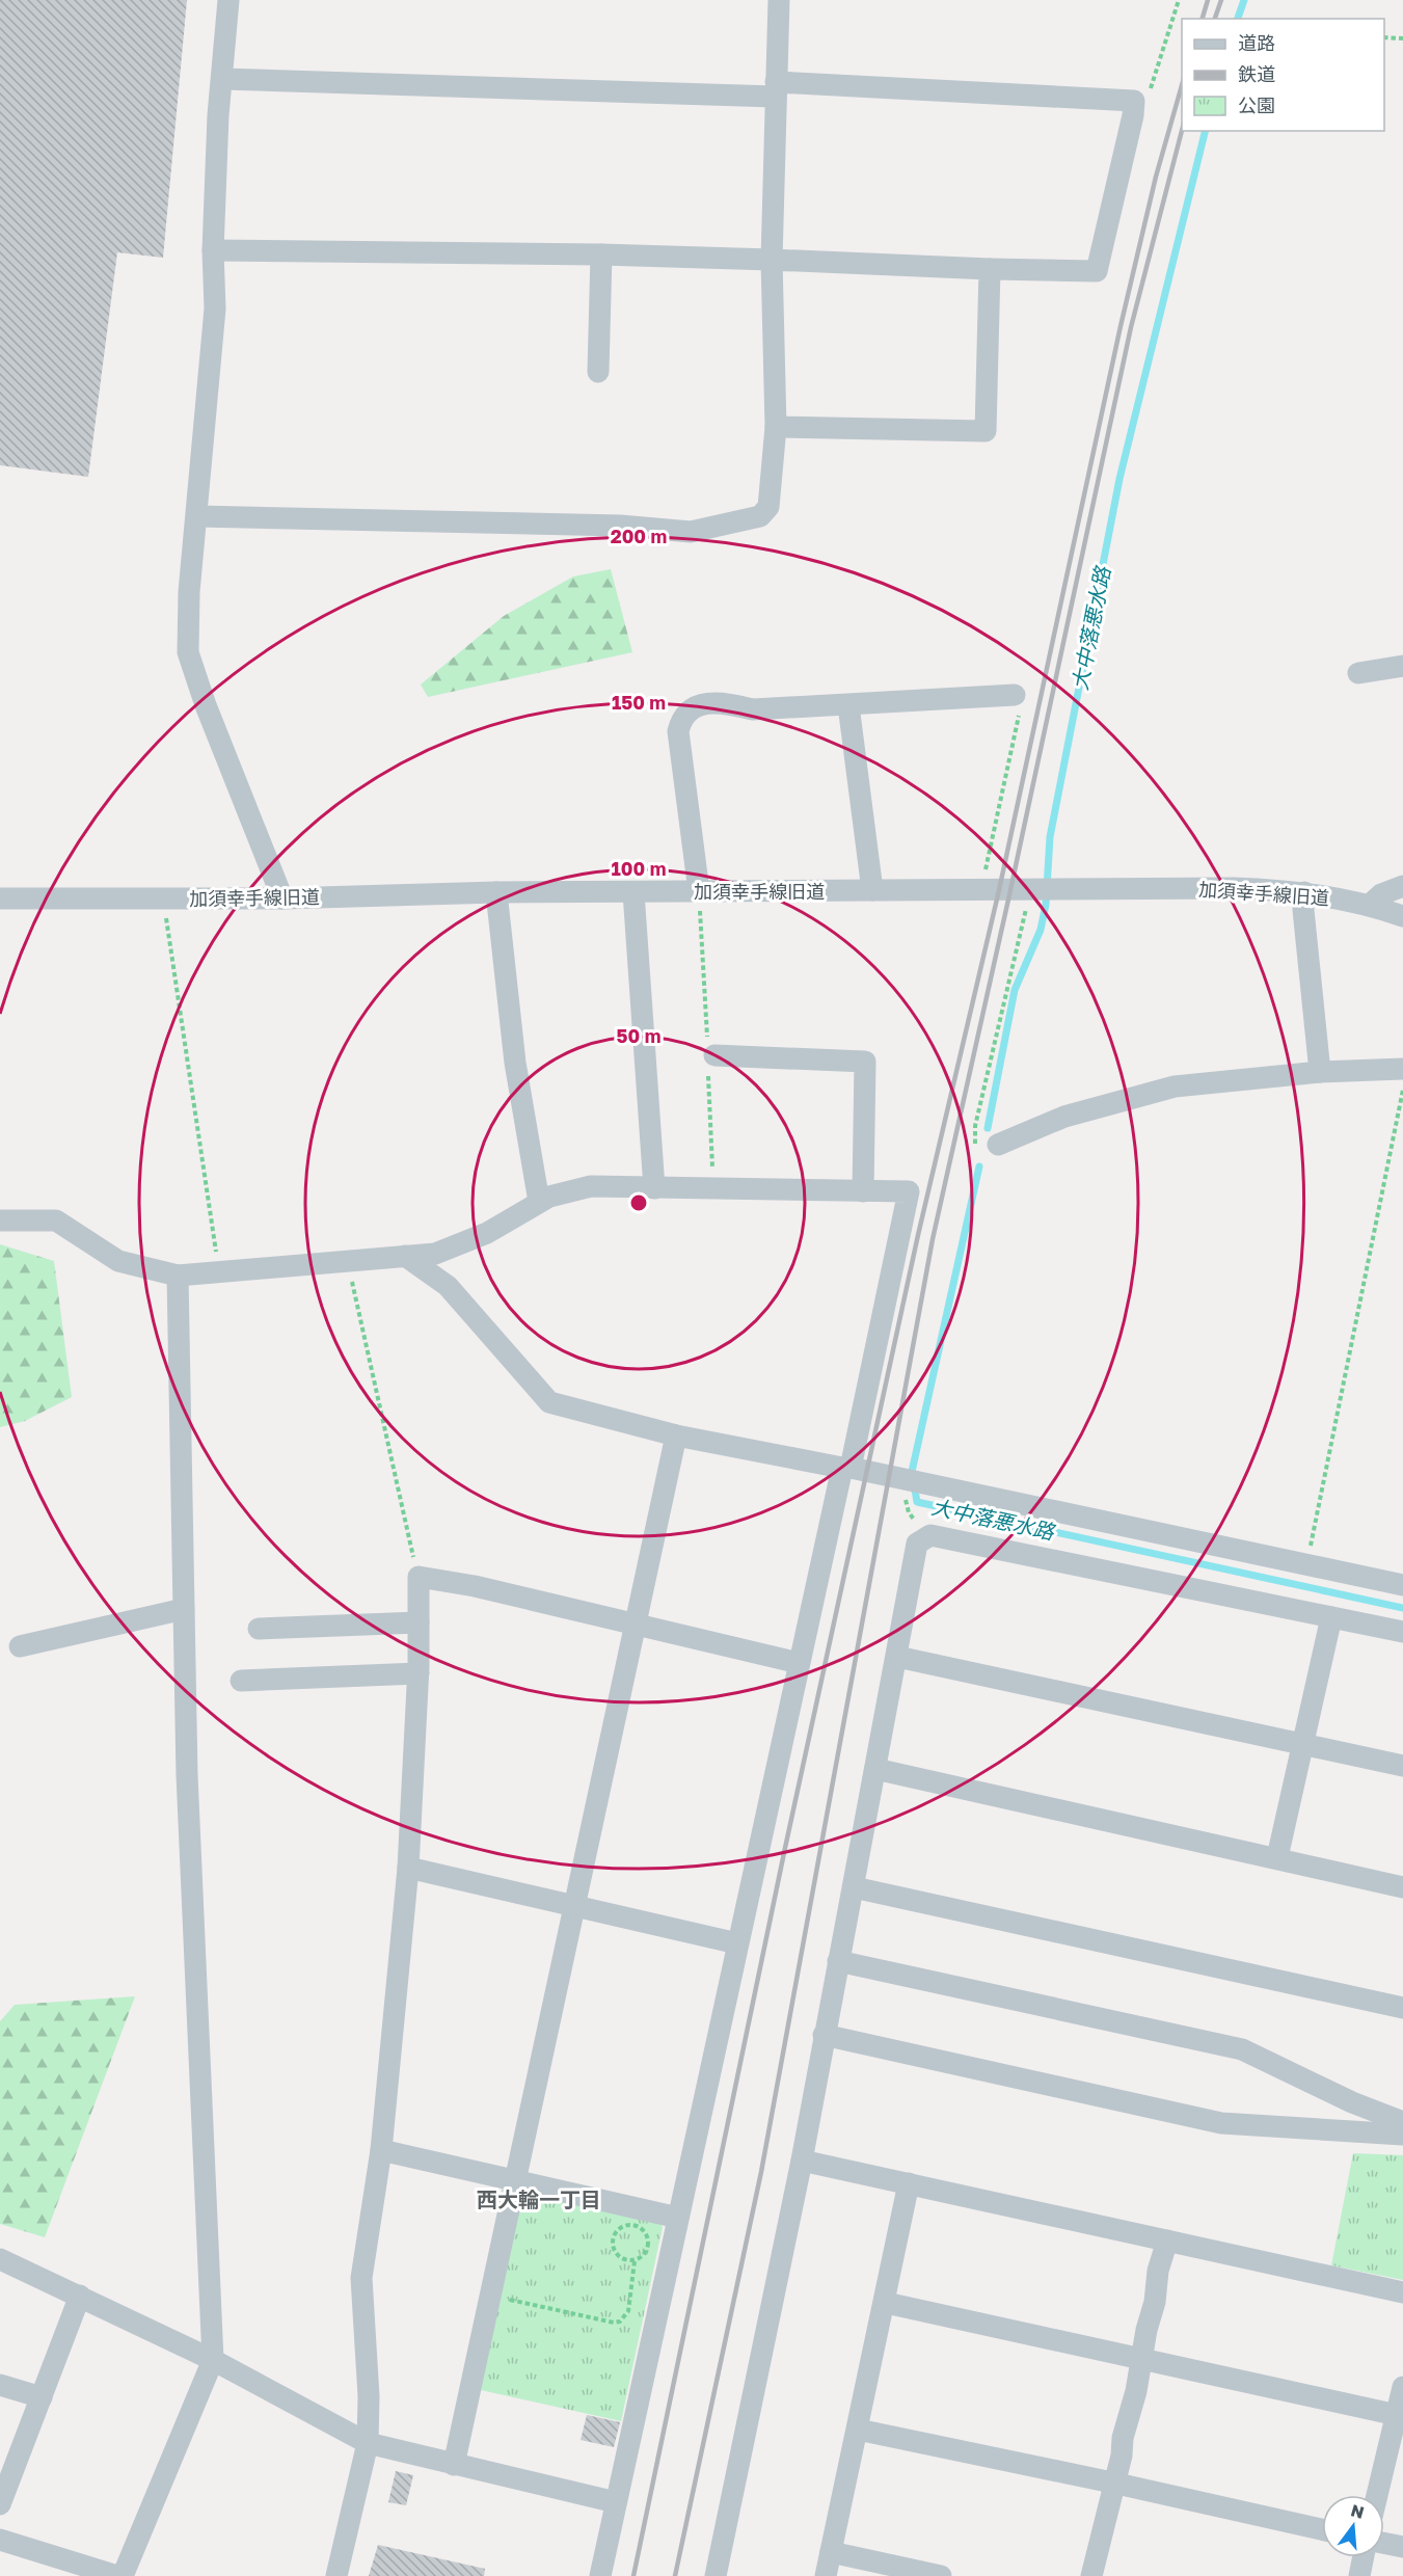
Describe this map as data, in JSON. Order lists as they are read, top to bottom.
{
  "streets": {
    "street": ["加須幸手線旧道"]
  },
  "districts": ["西大輪一丁目"],
  "water": ["大中落悪水路"],
  "legend": ["道路", "鉄道", "公園"],
  "north": "top",
  "rings": [
    "200 m",
    "150 m",
    "100 m",
    "50 m"
  ]
}
